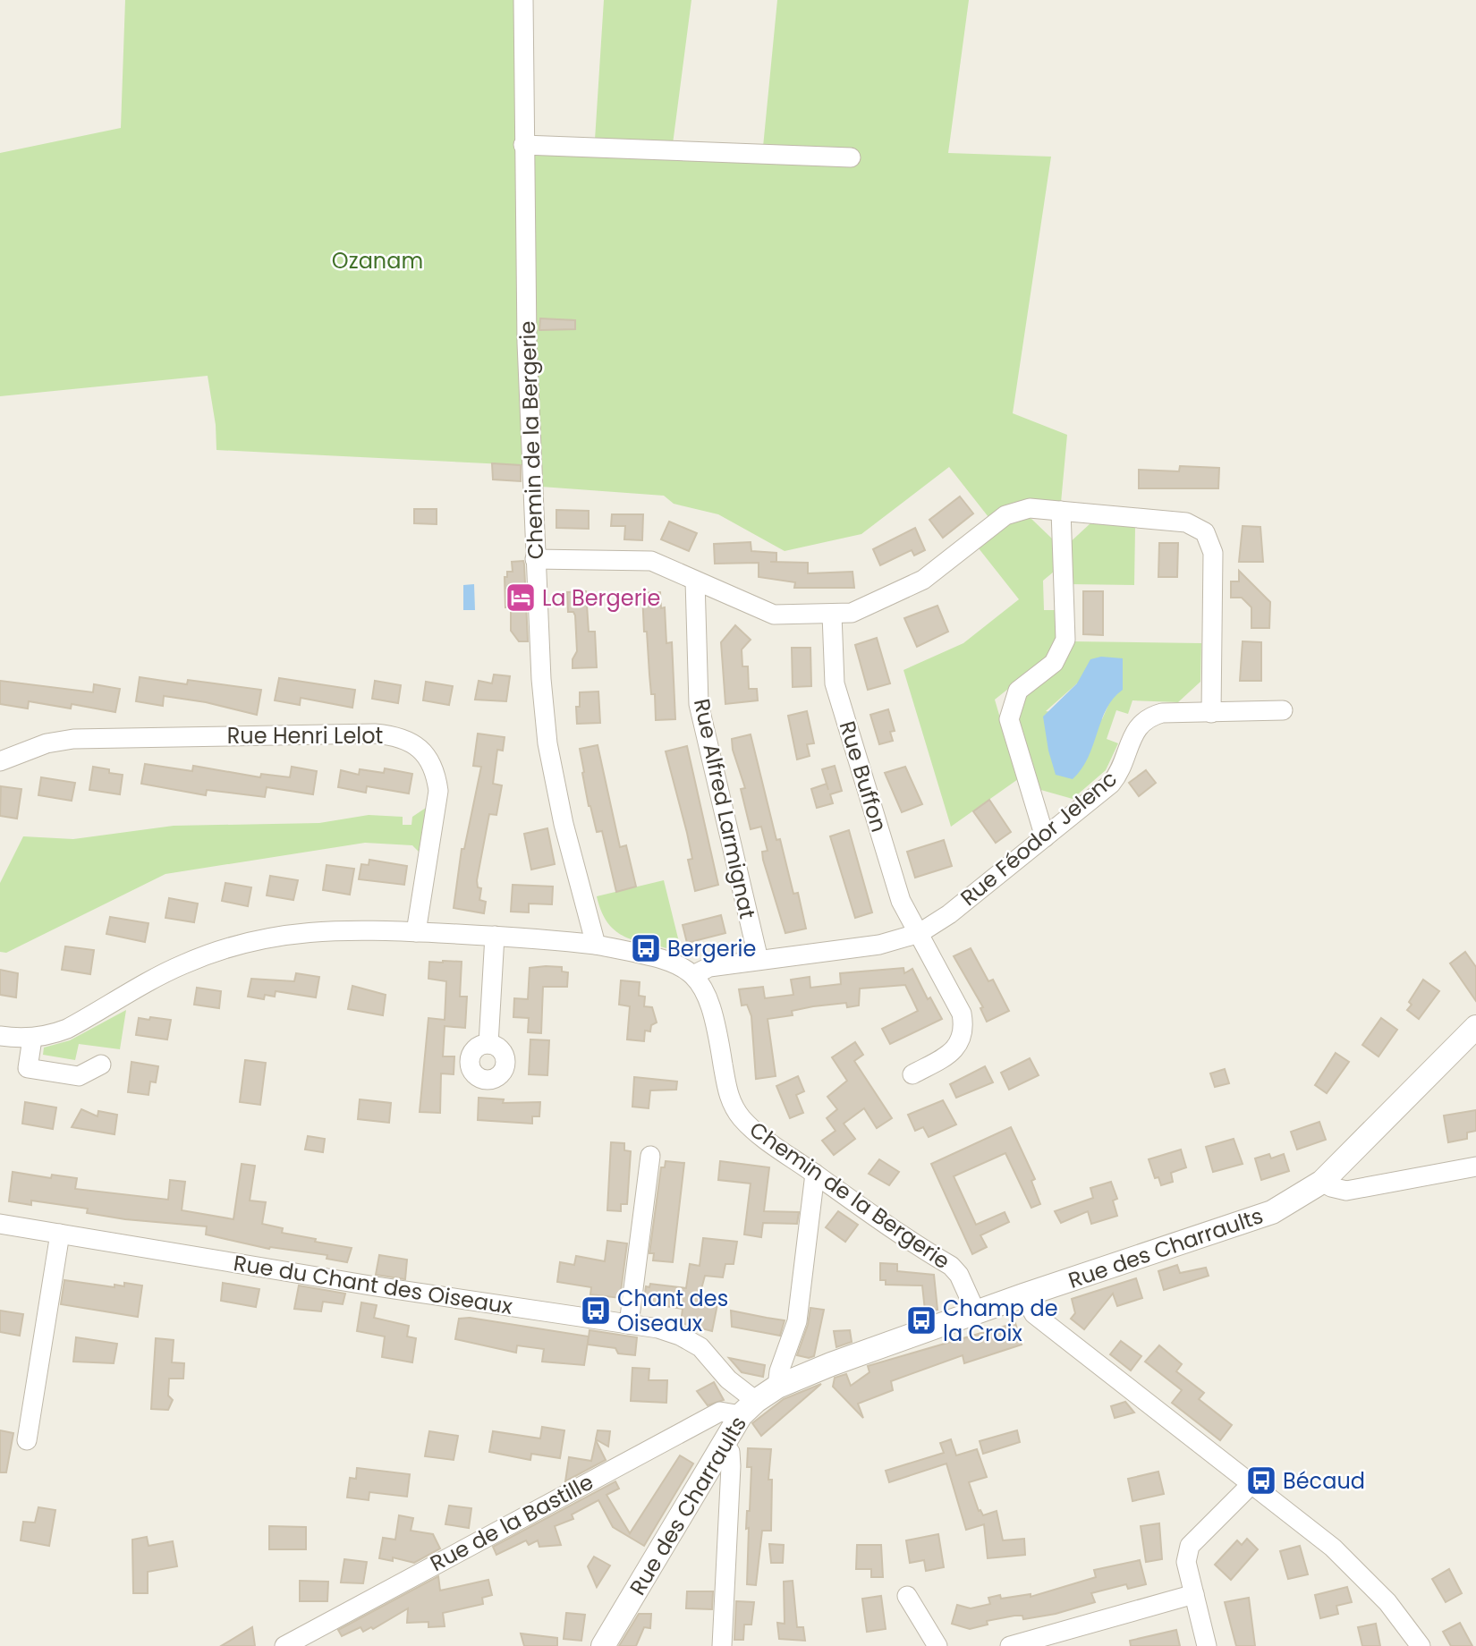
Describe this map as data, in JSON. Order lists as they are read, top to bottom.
{
  "streets": {
    "street": [
      "Chemin de la Bergerie",
      "Rue Henri Lelot",
      "Rue Buffon",
      "Rue Alfred Larmignat",
      "Rue Féodor Jelenc",
      "Rue des Charraults",
      "Rue du Chant des Oiseaux",
      "Rue de la Bastille"
    ]
  },
  "crossings": [
    ["Chemin de la Bergerie", "Rue Féodor Jelenc"],
    ["Chemin de la Bergerie", "Rue des Charraults"],
    ["Rue Buffon", "Rue Féodor Jelenc"],
    ["Rue Alfred Larmignat", "Rue Féodor Jelenc"],
    ["Rue des Charraults", "Rue du Chant des Oiseaux"],
    ["Rue des Charraults", "Rue de la Bastille"],
    ["Rue du Chant des Oiseaux", "Rue de la Bastille"]
  ],
  "parks": ["Ozanam"],
  "places": {
    "hotel": ["La Bergerie"],
    "bus stop": [
      "Bergerie",
      "Chant des Oiseaux",
      "Champ de la Croix",
      "Bécaud"
    ]
  }
}
